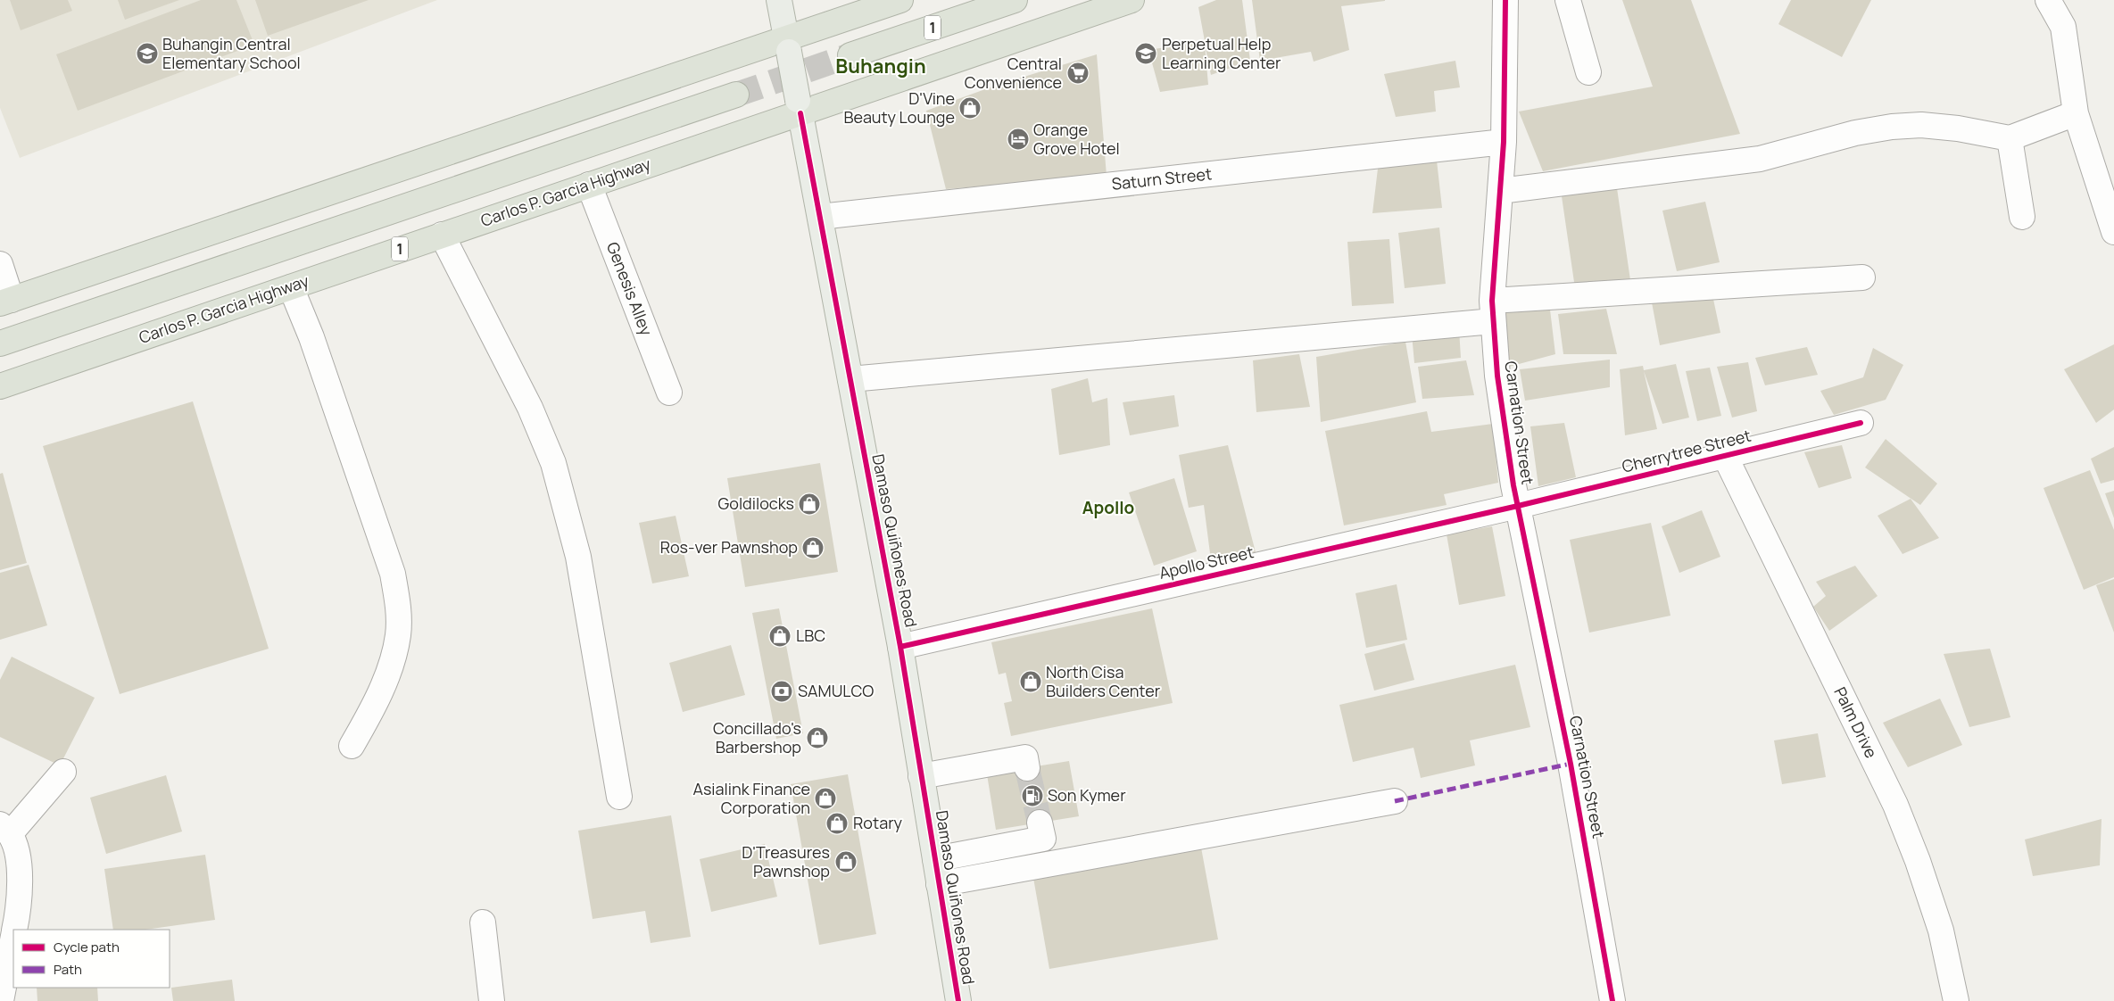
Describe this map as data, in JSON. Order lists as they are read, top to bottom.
{
  "streets": {
    "highway": ["1", "Carlos P. Garcia Highway"],
    "main road": ["Damaso Quiñones Road"],
    "street": [
      "Saturn Street",
      "Genesis Alley",
      "Carnation Street",
      "Cherrytree Street",
      "Apollo Street",
      "Palm Drive"
    ]
  },
  "crossings": [
    ["Saturn Street", "Carnation Street"],
    ["Saturn Street", "Damaso Quiñones Road"],
    ["Carlos P. Garcia Highway", "Genesis Alley"],
    ["Carlos P. Garcia Highway", "Damaso Quiñones Road"],
    ["Carnation Street", "Cherrytree Street"],
    ["Carnation Street", "Apollo Street"],
    ["Cherrytree Street", "Apollo Street"],
    ["Cherrytree Street", "Palm Drive"],
    ["Damaso Quiñones Road", "Apollo Street"]
  ],
  "districts": ["Buhangin", "Apollo"],
  "places": {
    "school or university": ["Buhangin Central Elementary School", "Perpetual Help Learning Center"],
    "supermarket": ["Central Convenience"],
    "shop": [
      "D'Vine Beauty Lounge",
      "Goldilocks",
      "Ros-ver Pawnshop",
      "LBC",
      "North Cisa Builders Center",
      "Concillado's Barbershop",
      "Asialink Finance Corporation",
      "Rotary",
      "D'Treasures Pawnshop"
    ],
    "hotel": ["Orange Grove Hotel"],
    "bank": ["SAMULCO"],
    "fuel station": ["Son Kymer"]
  },
  "legend": ["Cycle path", "Path"]
}
